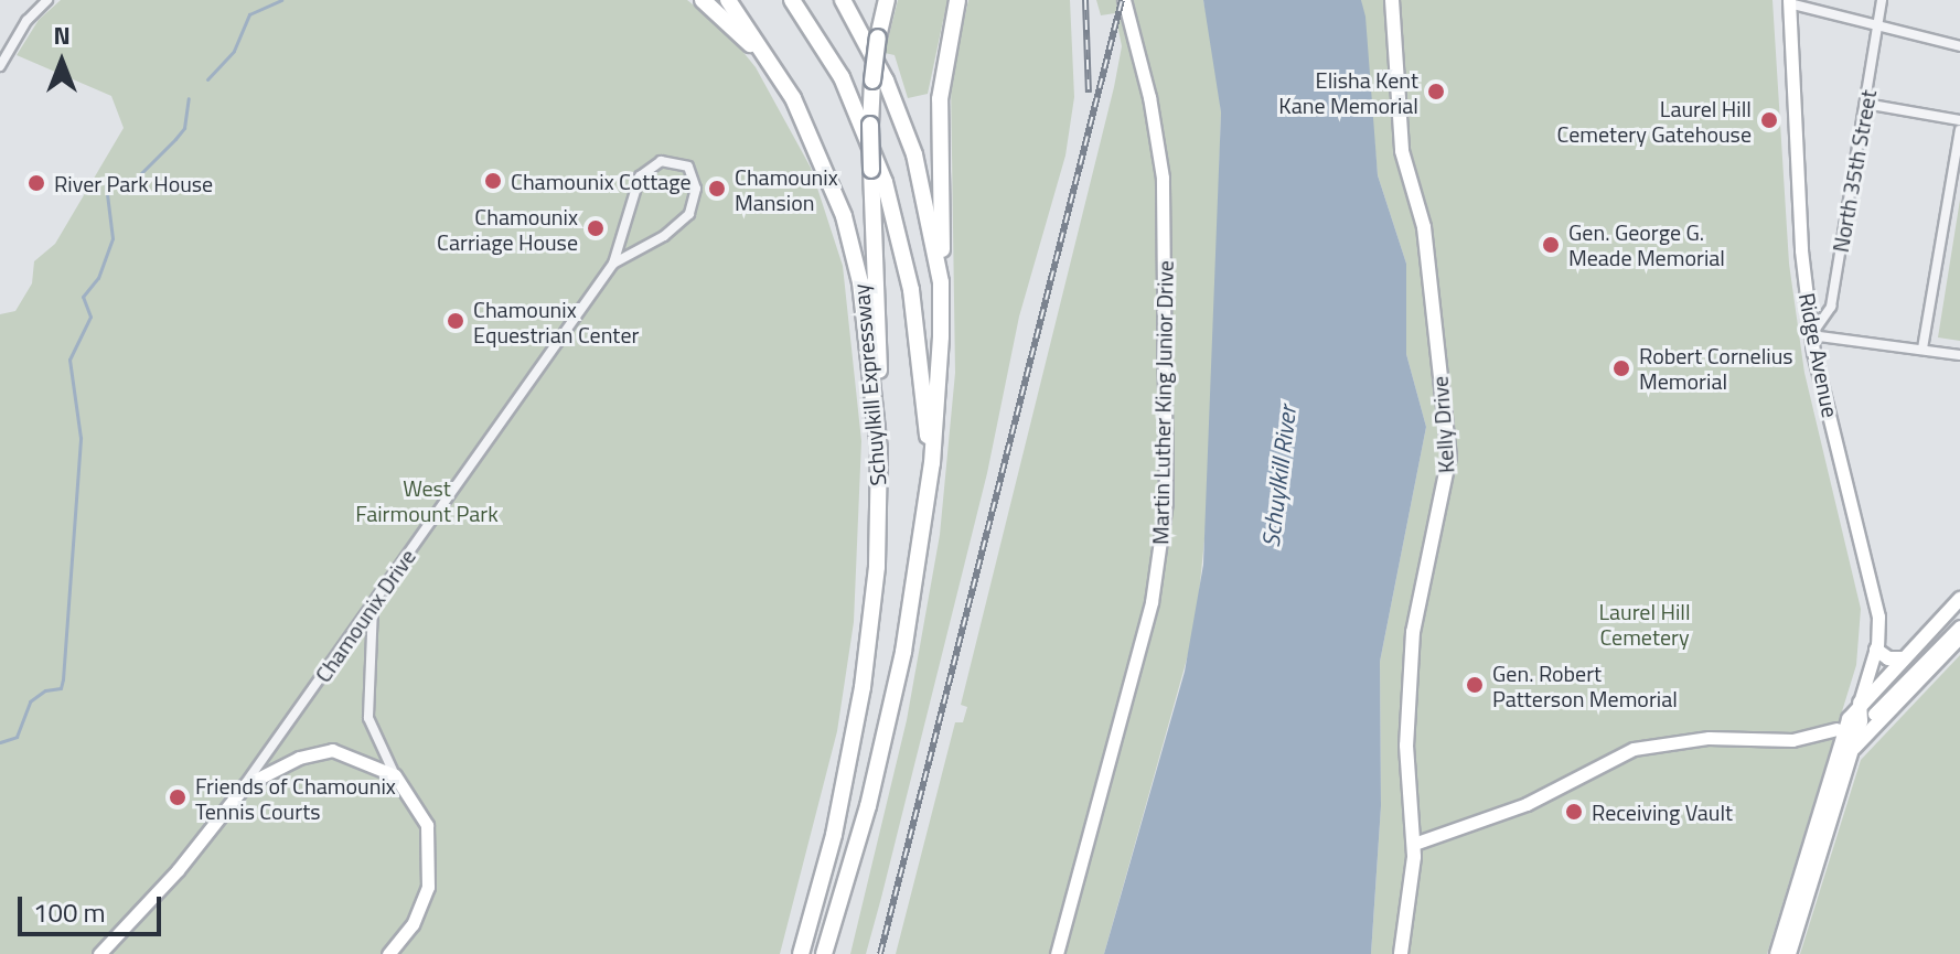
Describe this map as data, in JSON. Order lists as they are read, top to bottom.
{
  "streets": {
    "highway": ["Schuylkill Expressway"],
    "main road": [
      "Ridge Avenue",
      "Martin Luther King Junior Drive",
      "Kelly Drive",
      "Chamounix Drive"
    ],
    "street": ["North 35th Street"]
  },
  "crossings": [
    ["North 35th Street", "Ridge Avenue"]
  ],
  "water": ["Schuylkill River"],
  "parks": ["West Fairmount Park", "Laurel Hill Cemetery"],
  "places": [
    "Elisha Kent Kane Memorial",
    "Laurel Hill Cemetery Gatehouse",
    "Chamounix Cottage",
    "River Park House",
    "Chamounix Mansion",
    "Chamounix Carriage House",
    "Gen. George G. Meade Memorial",
    "Chamounix Equestrian Center",
    "Robert Cornelius Memorial",
    "Gen. Robert Patterson Memorial",
    "Friends of Chamounix Tennis Courts",
    "Receiving Vault"
  ],
  "scale_bar": "100 m",
  "north": "top"
}
